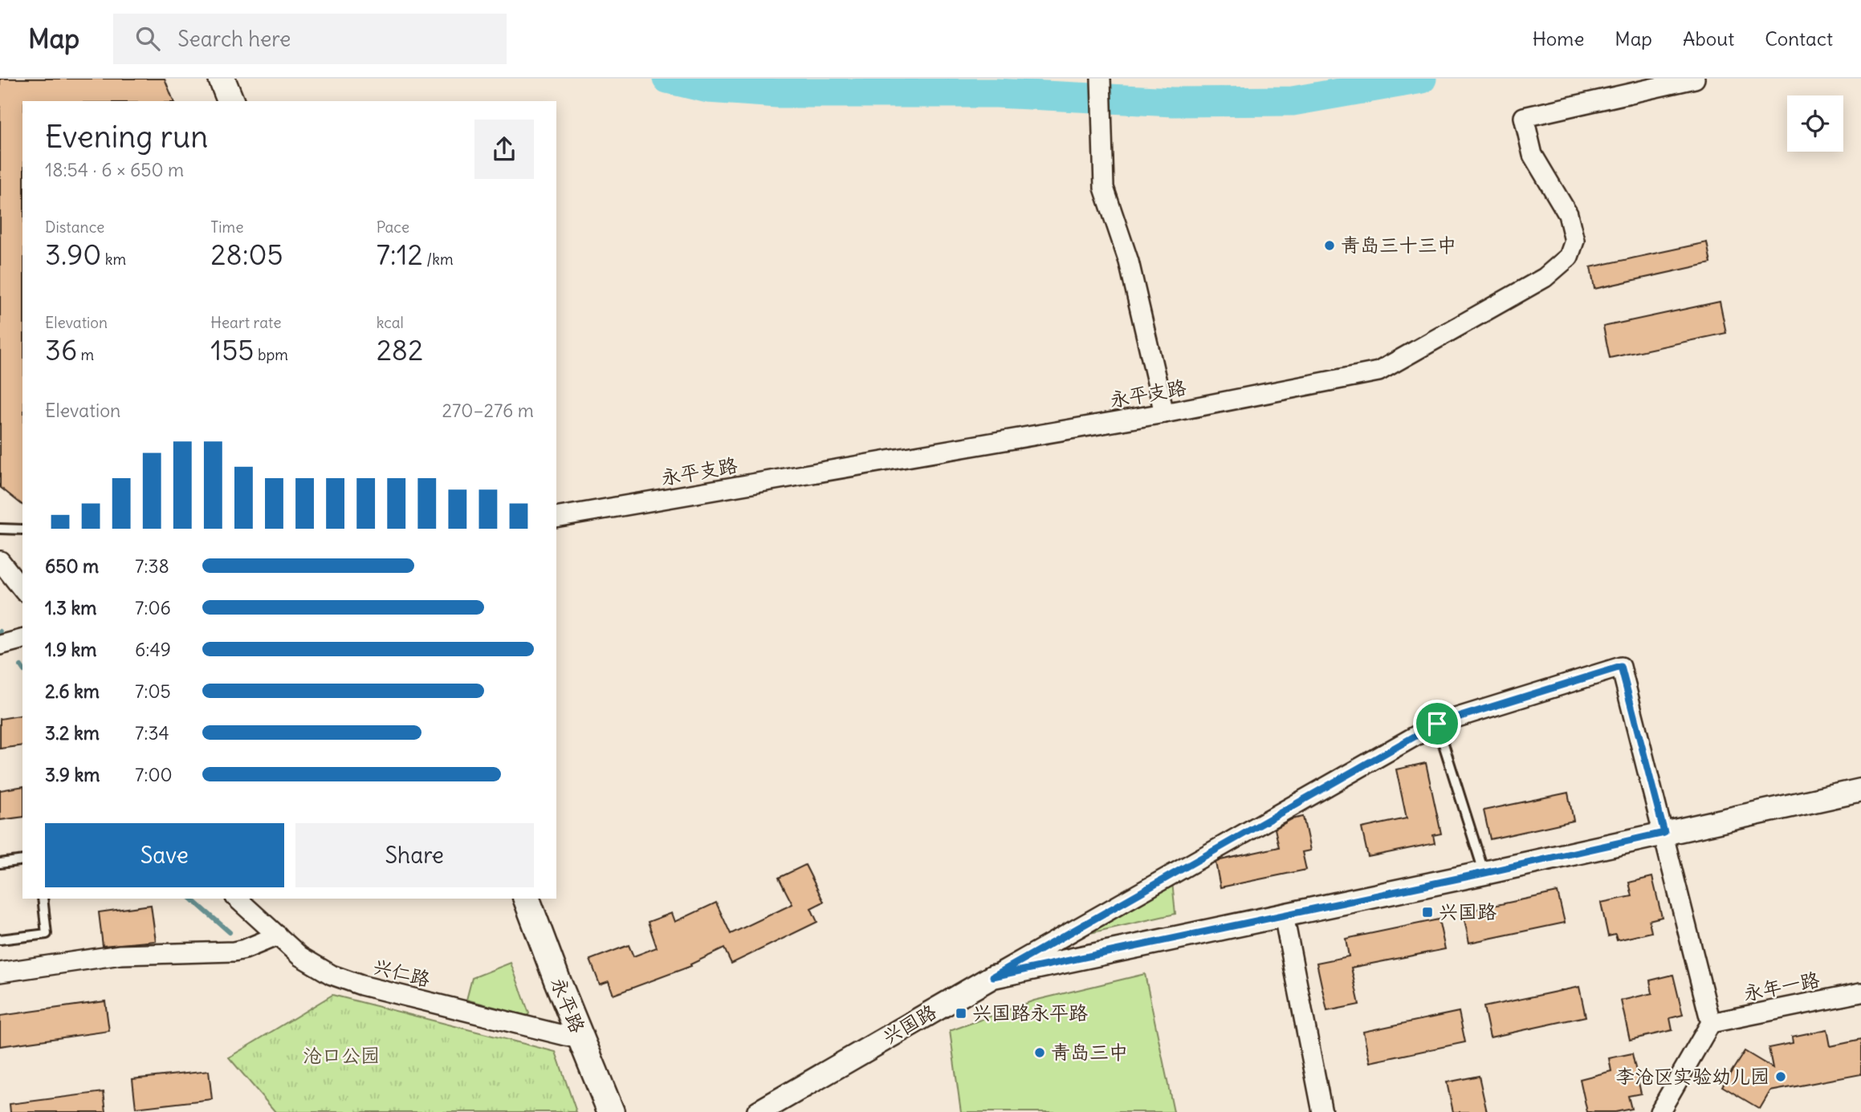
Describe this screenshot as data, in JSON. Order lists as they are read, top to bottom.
{
  "streets": {
    "main road": ["永平路"],
    "street": [
      "永平支路",
      "兴仁路",
      "永年一路",
      "兴国路"
    ]
  },
  "crossings": [
    ["兴仁路", "永平路"]
  ],
  "parks": ["沧口公园"],
  "places": {
    "other": ["青岛三十三中", "青岛三中", "李沧区实验幼儿园"],
    "transit": ["兴国路", "兴国路永平路"]
  },
  "page": {
    "header": "Map",
    "search": "Search here",
    "nav": [
      "Home",
      "Map",
      "About",
      "Contact"
    ],
    "heading": ["Evening run", "18:54 · 6 × 650 m"],
    "stats": [
      ["Distance", "3.90 km"],
      ["Time", "28:05"],
      ["Pace", "7:12 /km"],
      ["Elevation", "36 m"],
      ["Heart rate", "155 bpm"],
      ["kcal", "282"]
    ],
    "chart": ["Elevation", "270–276 m"],
    "list": [
      {
        "name": "650 m",
        "note": "7:38"
      },
      {
        "name": "1.3 km",
        "note": "7:06"
      },
      {
        "name": "1.9 km",
        "note": "6:49"
      },
      {
        "name": "2.6 km",
        "note": "7:05"
      },
      {
        "name": "3.2 km",
        "note": "7:34"
      },
      {
        "name": "3.9 km",
        "note": "7:00"
      }
    ],
    "buttons": ["Save", "Share"]
  }
}
